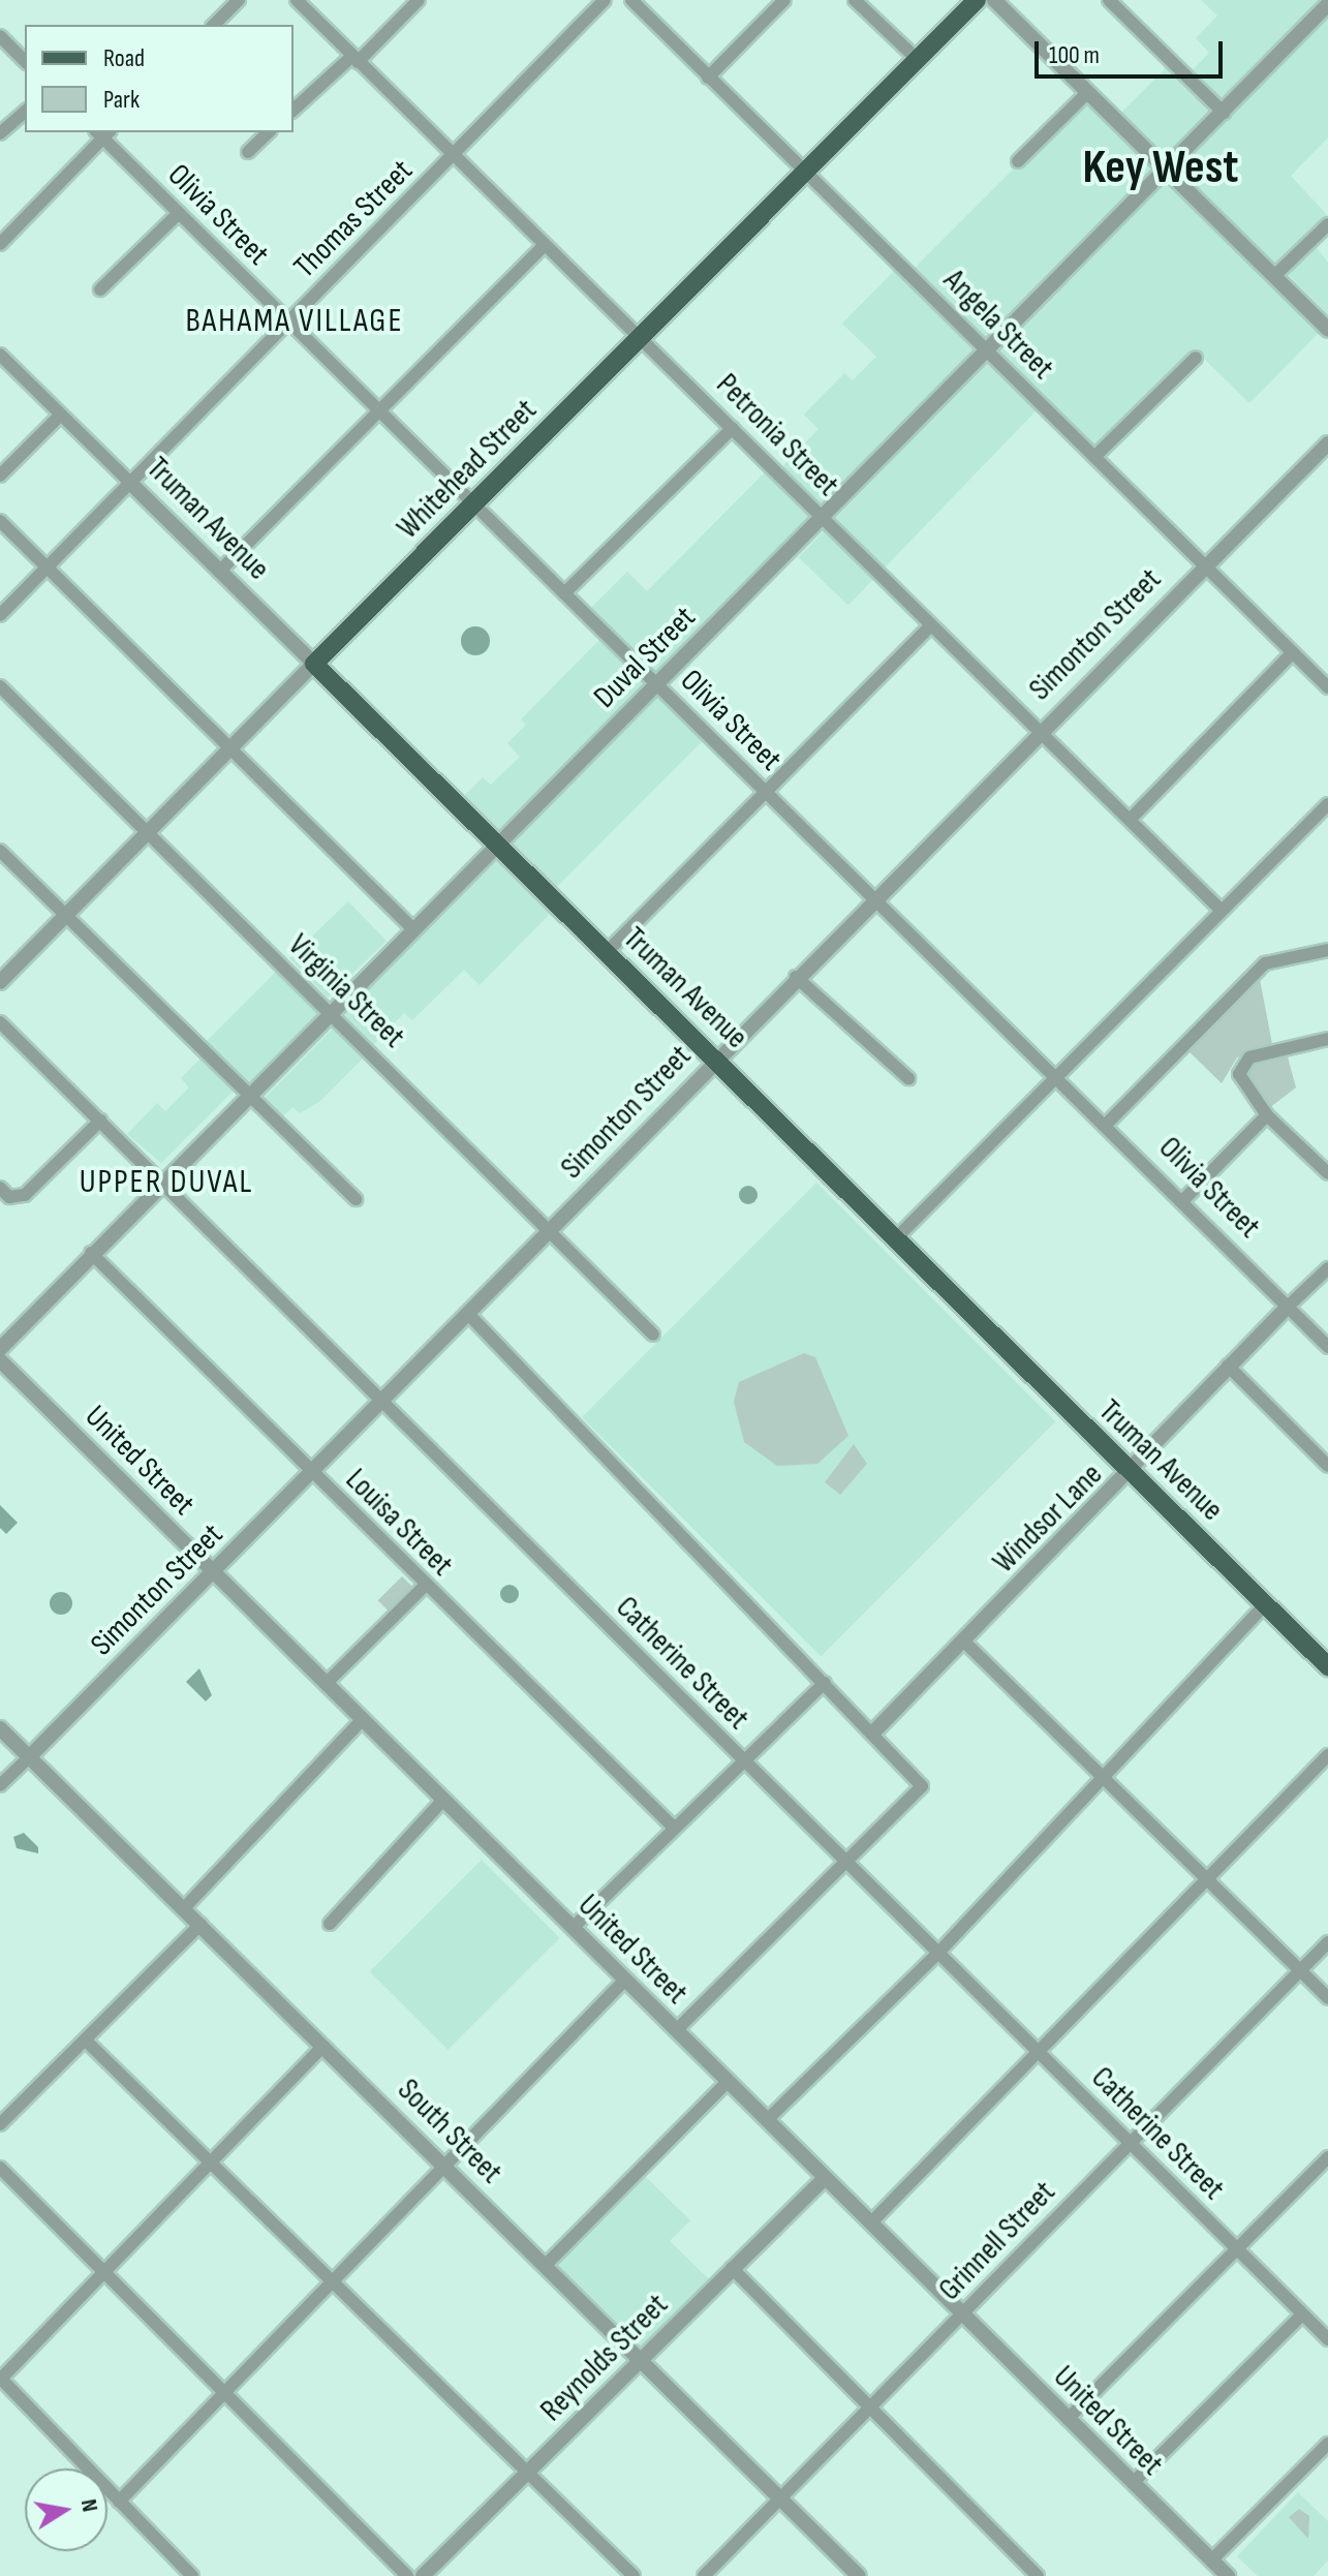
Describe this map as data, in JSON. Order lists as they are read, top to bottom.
{
  "streets": {
    "main road": ["Whitehead Street", "Truman Avenue"],
    "street": [
      "Olivia Street",
      "Thomas Street",
      "Angela Street",
      "Petronia Street",
      "Simonton Street",
      "Duval Street",
      "Virginia Street",
      "United Street",
      "Windsor Lane",
      "Louisa Street",
      "Catherine Street",
      "South Street",
      "Grinnell Street",
      "Reynolds Street"
    ]
  },
  "crossings": [
    ["Olivia Street", "Thomas Street"],
    ["Olivia Street", "Whitehead Street"],
    ["Olivia Street", "Simonton Street"],
    ["Olivia Street", "Duval Street"],
    ["Olivia Street", "Windsor Lane"],
    ["Thomas Street", "Petronia Street"],
    ["Thomas Street", "Truman Avenue"],
    ["Angela Street", "Whitehead Street"],
    ["Angela Street", "Simonton Street"],
    ["Angela Street", "Duval Street"],
    ["Petronia Street", "Whitehead Street"],
    ["Petronia Street", "Simonton Street"],
    ["Petronia Street", "Duval Street"],
    ["Whitehead Street", "Truman Avenue"],
    ["Whitehead Street", "Virginia Street"],
    ["Truman Avenue", "Simonton Street"],
    ["Truman Avenue", "Duval Street"],
    ["Truman Avenue", "Windsor Lane"],
    ["Simonton Street", "Virginia Street"],
    ["Simonton Street", "United Street"],
    ["Simonton Street", "Louisa Street"],
    ["Simonton Street", "Catherine Street"],
    ["Simonton Street", "South Street"],
    ["Duval Street", "Virginia Street"],
    ["Duval Street", "Louisa Street"],
    ["Duval Street", "Catherine Street"],
    ["United Street", "Grinnell Street"],
    ["United Street", "Reynolds Street"],
    ["Catherine Street", "Grinnell Street"],
    ["South Street", "Grinnell Street"],
    ["South Street", "Reynolds Street"]
  ],
  "districts": ["Key West", "BAHAMA VILLAGE", "UPPER DUVAL"],
  "legend": ["Road", "Park"],
  "scale_bar": "100 m",
  "north": "right"
}
